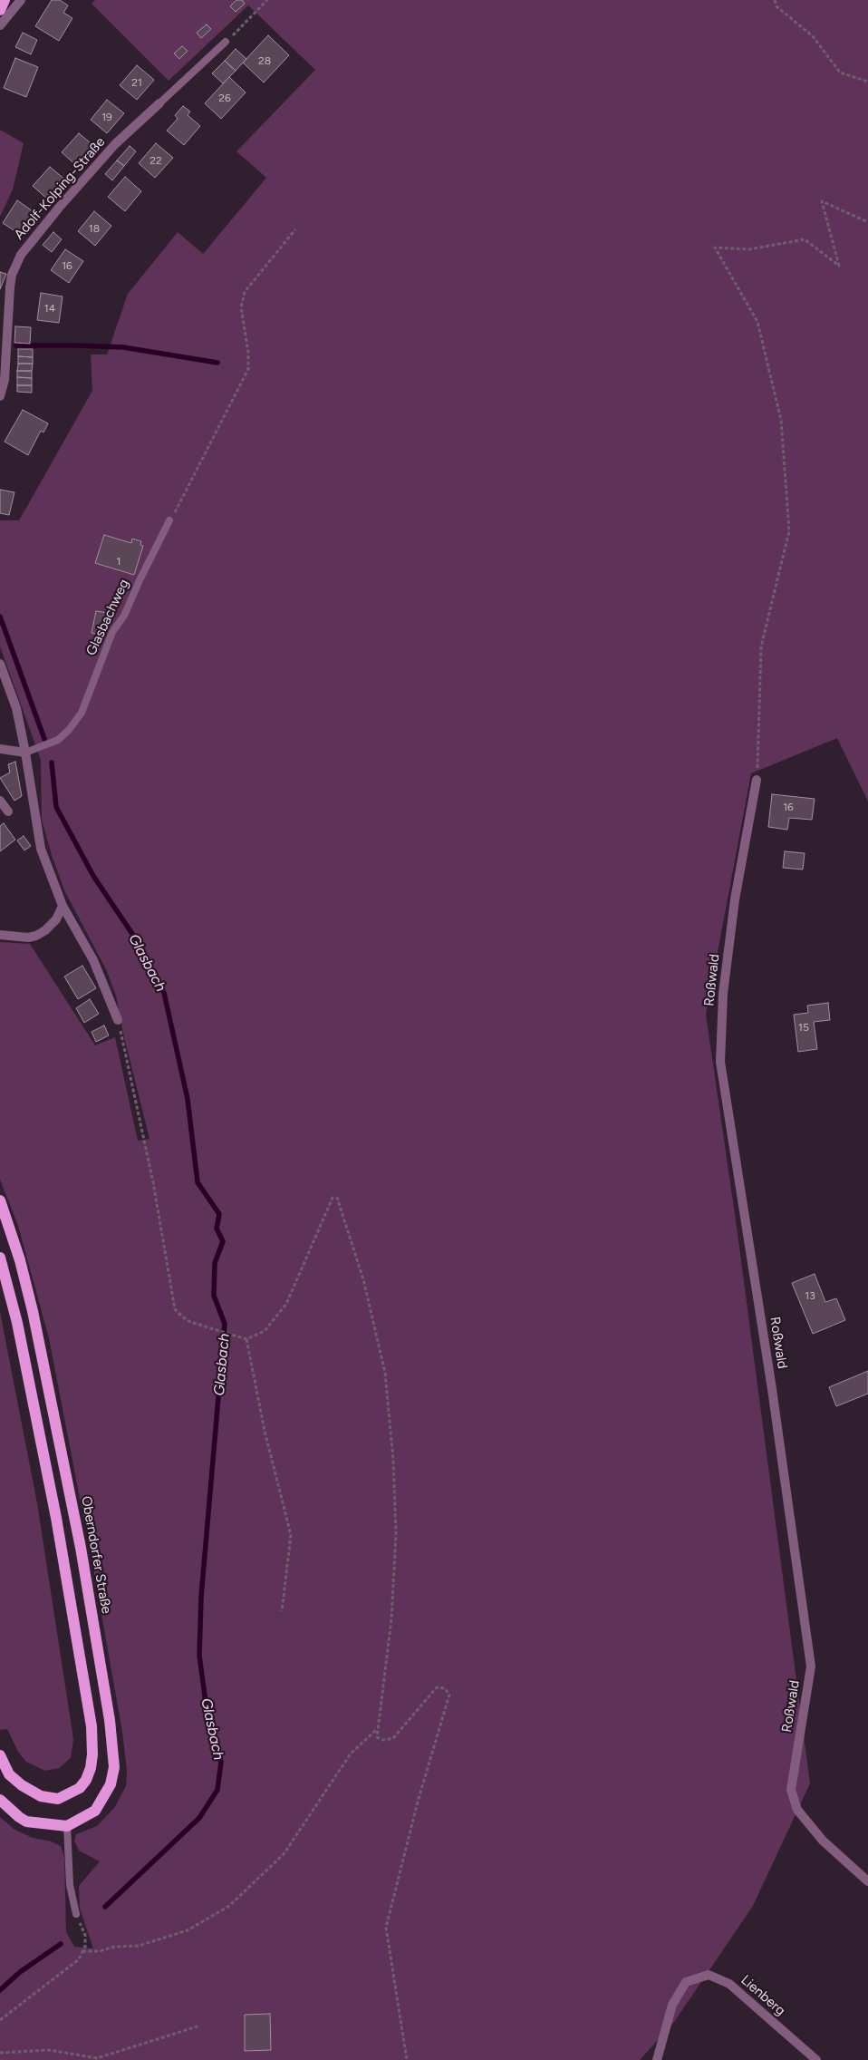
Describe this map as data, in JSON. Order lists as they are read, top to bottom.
{
  "streets": {
    "main road": ["Oberndorfer Straße"],
    "street": ["Adolf-Kolping-Straße", "Roßwald", "Lienberg"],
    "lane": ["Glasbachweg"]
  },
  "water": ["Glasbach"],
  "house_numbers": [
    "28",
    "21",
    "26",
    "19",
    "22",
    "18",
    "16",
    "14",
    "1",
    "16",
    "15",
    "13"
  ]
}
